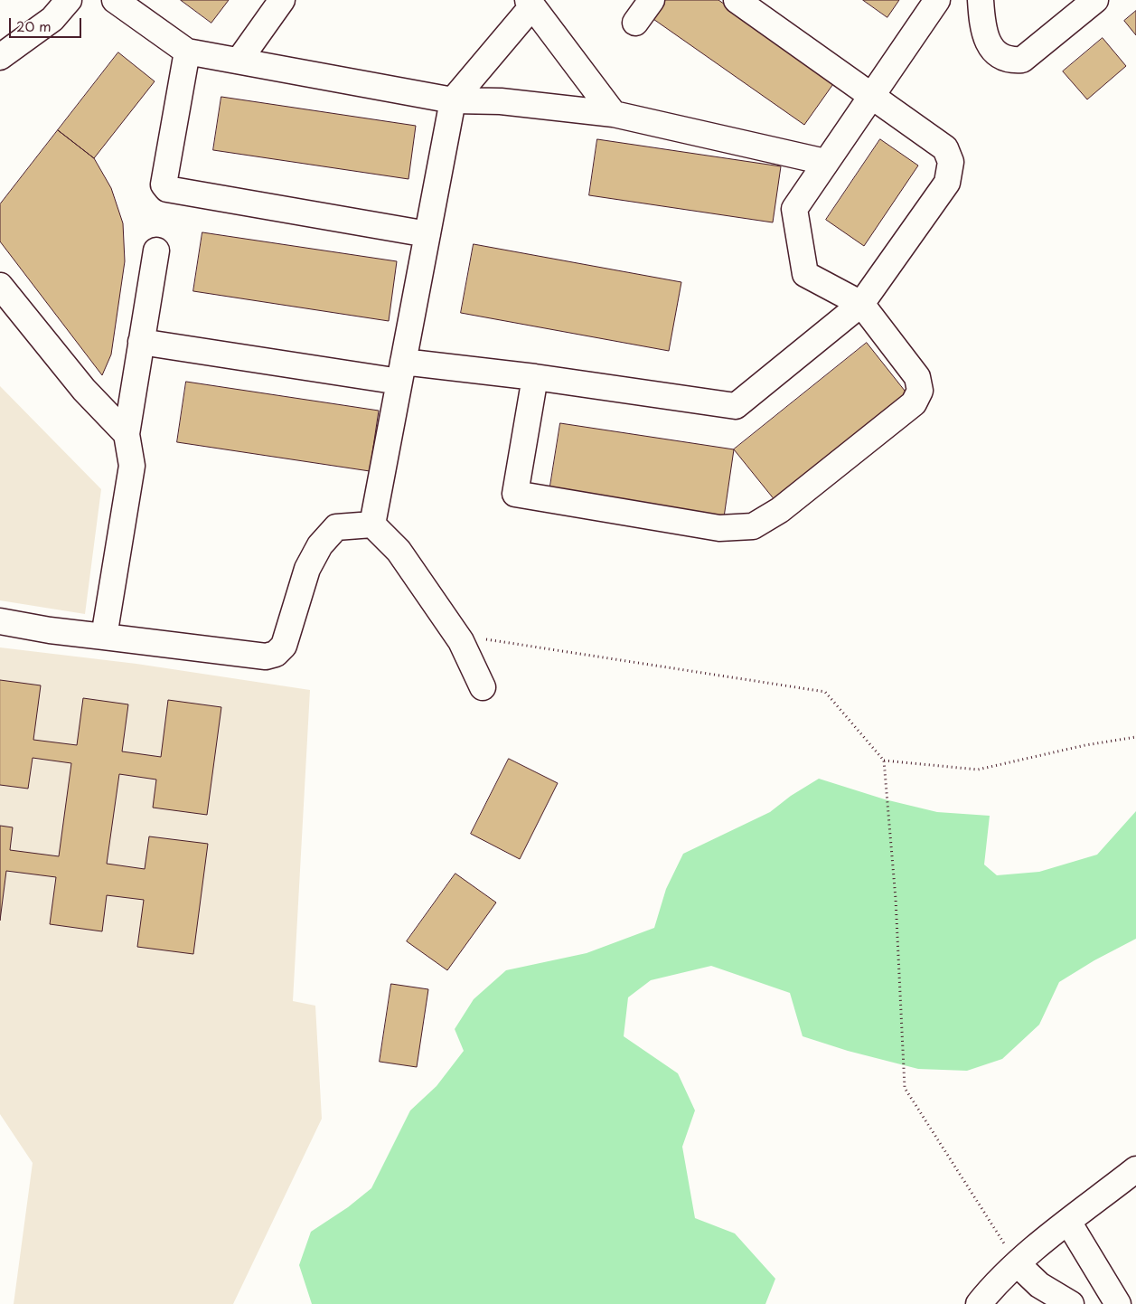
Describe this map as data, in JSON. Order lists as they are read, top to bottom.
{
  "scale_bar": "20 m"
}
